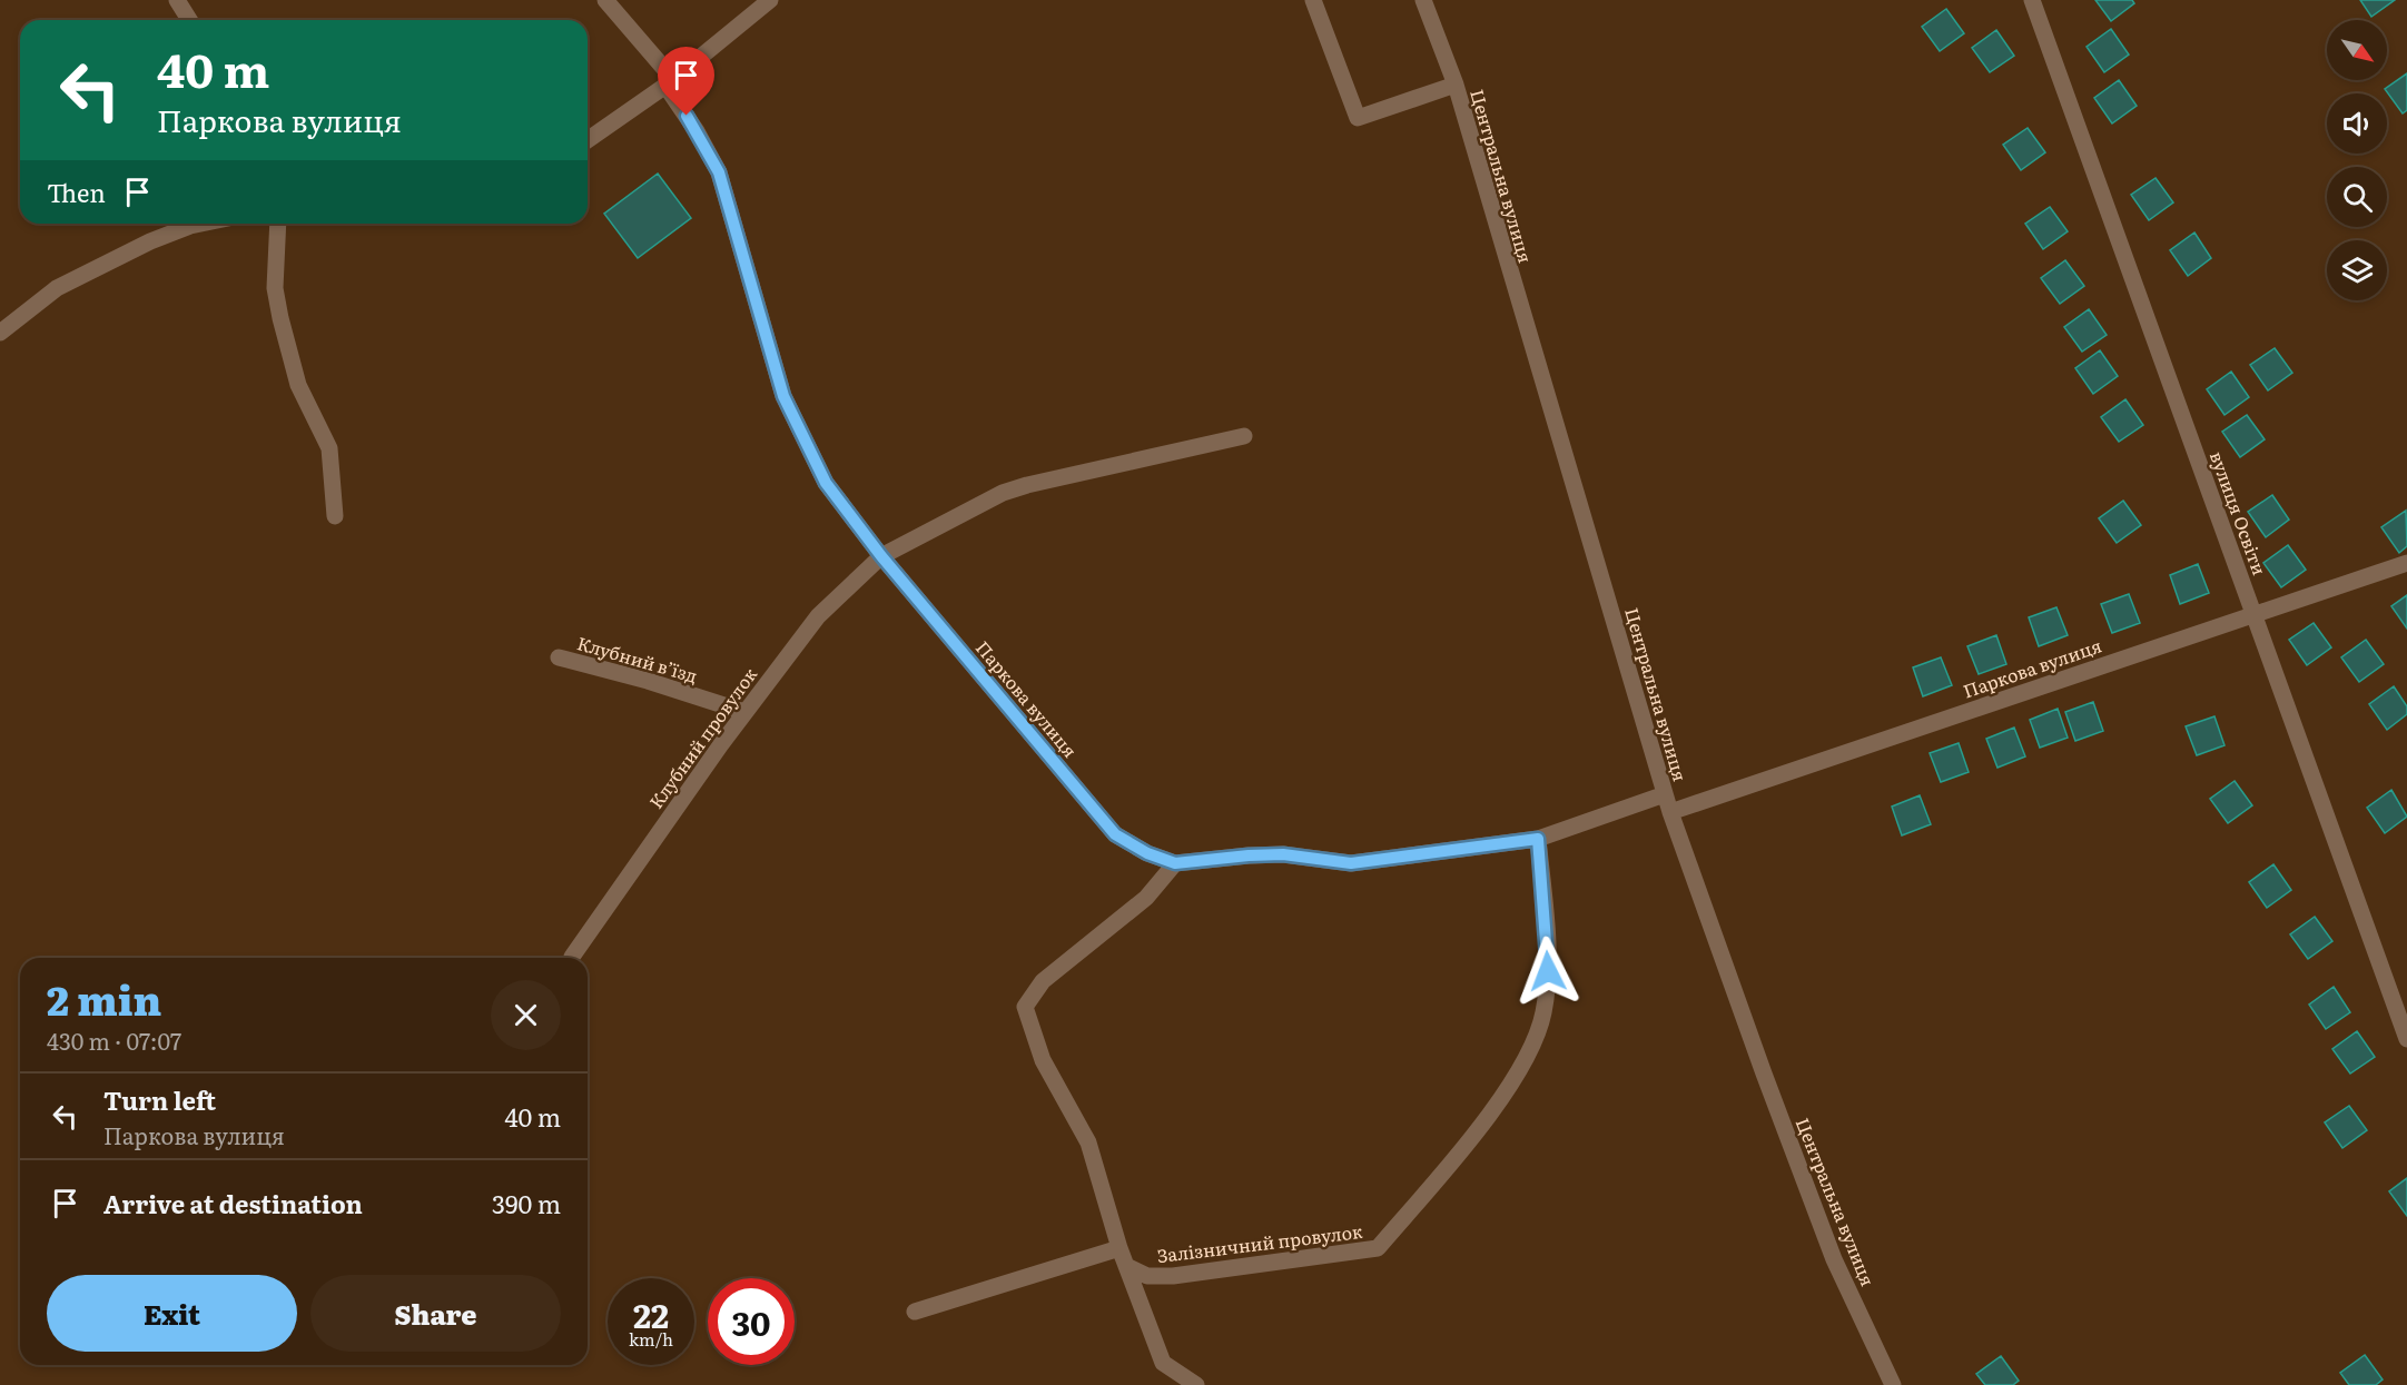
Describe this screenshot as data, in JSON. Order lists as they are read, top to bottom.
{
  "streets": {
    "street": [
      "Центральна вулиця",
      "вулиця Освіти",
      "Клубний в’їзд",
      "Паркова вулиця",
      "Клубний провулок",
      "Залізничний провулок"
    ]
  },
  "crossings": [
    ["Центральна вулиця", "Паркова вулиця"],
    ["вулиця Освіти", "Паркова вулиця"],
    ["Клубний в’їзд", "Клубний провулок"],
    ["Паркова вулиця", "Клубний провулок"],
    ["Паркова вулиця", "Залізничний провулок"]
  ],
  "north": "bottom right",
  "page": {
    "turn": ["40 m", "Паркова вулиця"],
    "then": "Then",
    "heading": ["2 min", "430 m · 07:07"],
    "list": [
      {
        "name": "Turn left",
        "note": "Паркова вулиця",
        "value": "40 m"
      },
      {
        "name": "Arrive at destination",
        "value": "390 m"
      }
    ],
    "buttons": ["Exit", "Share"],
    "speed": "22 km/h",
    "limit": "30"
  }
}
